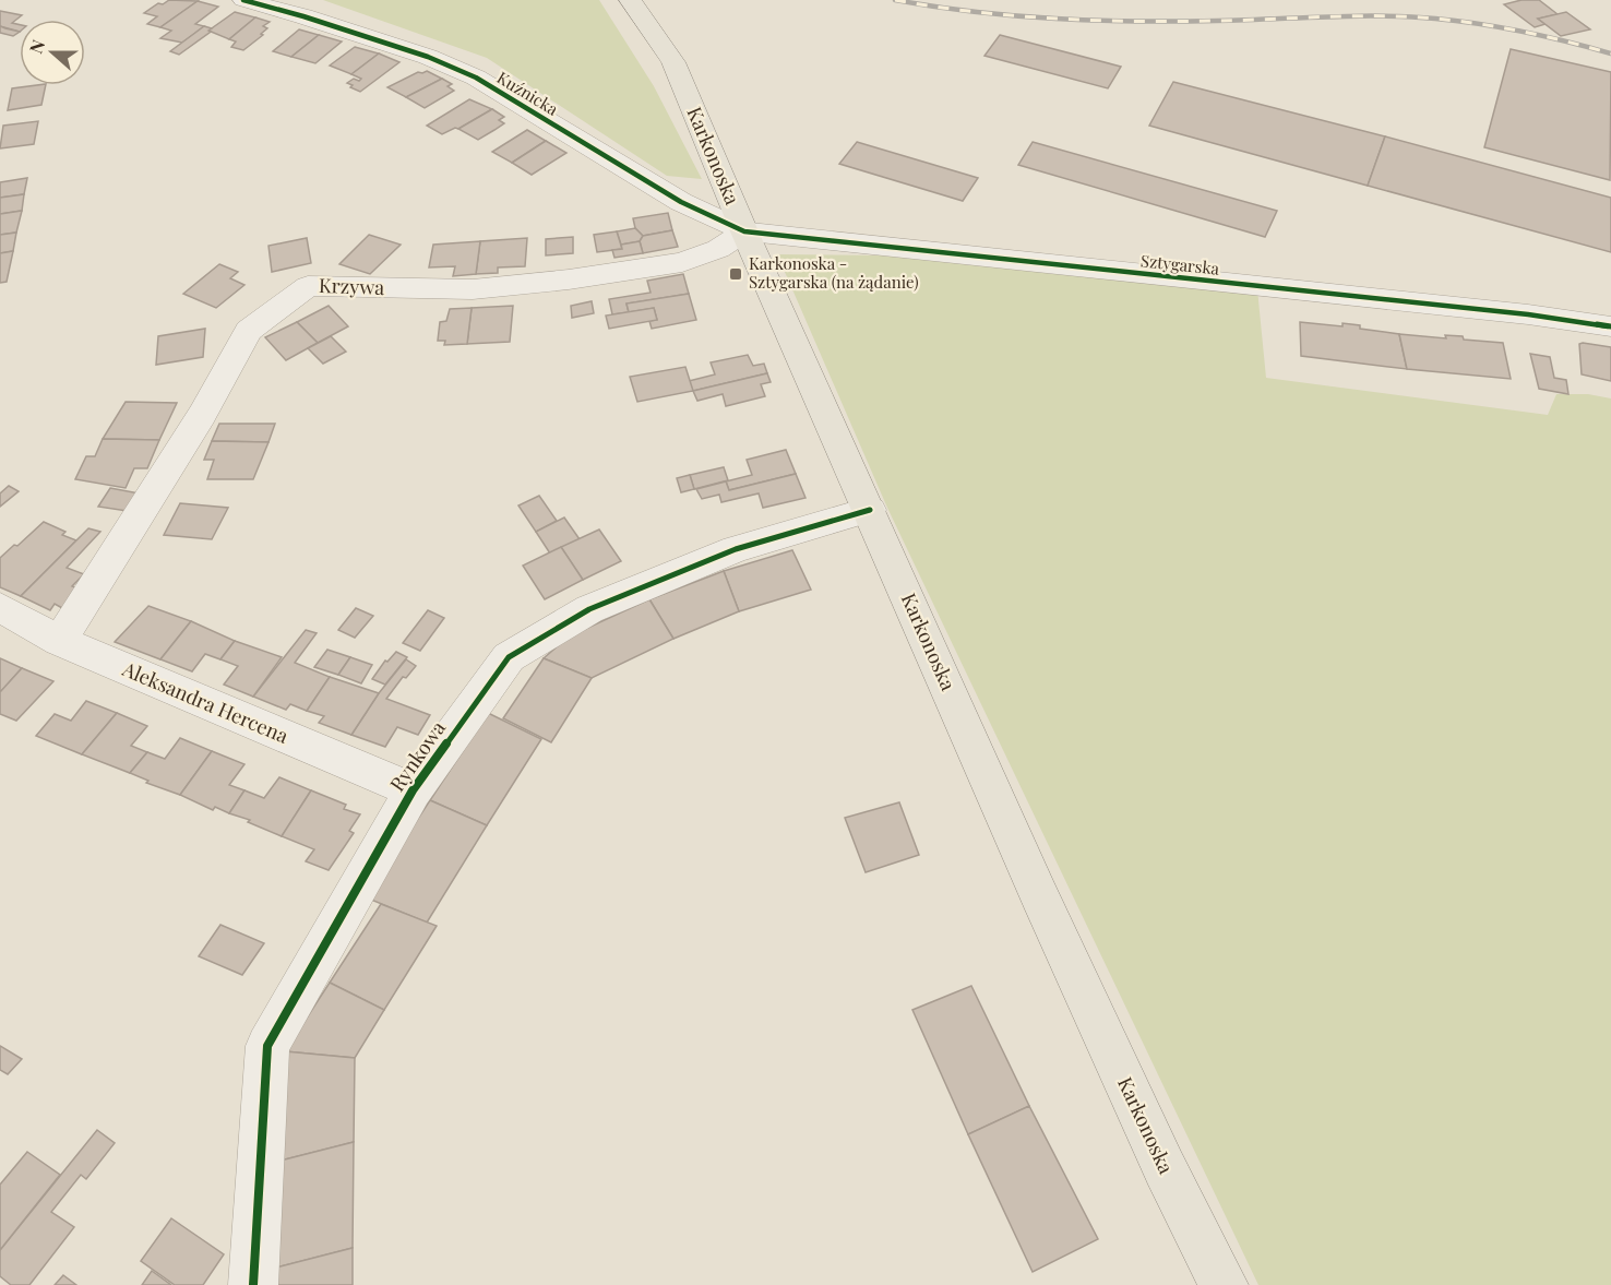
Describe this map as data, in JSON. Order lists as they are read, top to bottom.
{
  "streets": {
    "main road": ["Karkonoska"],
    "street": [
      "Kuźnicka",
      "Sztygarska",
      "Krzywa",
      "Aleksandra Hercena",
      "Rynkowa"
    ]
  },
  "crossings": [
    ["Kuźnicka", "Karkonoska"],
    ["Kuźnicka", "Sztygarska"],
    ["Kuźnicka", "Krzywa"],
    ["Karkonoska", "Sztygarska"],
    ["Karkonoska", "Krzywa"],
    ["Karkonoska", "Rynkowa"],
    ["Sztygarska", "Krzywa"],
    ["Krzywa", "Aleksandra Hercena"],
    ["Aleksandra Hercena", "Rynkowa"]
  ],
  "places": {
    "transit": ["Karkonoska - Sztygarska (na żądanie)"]
  },
  "north": "left"
}
